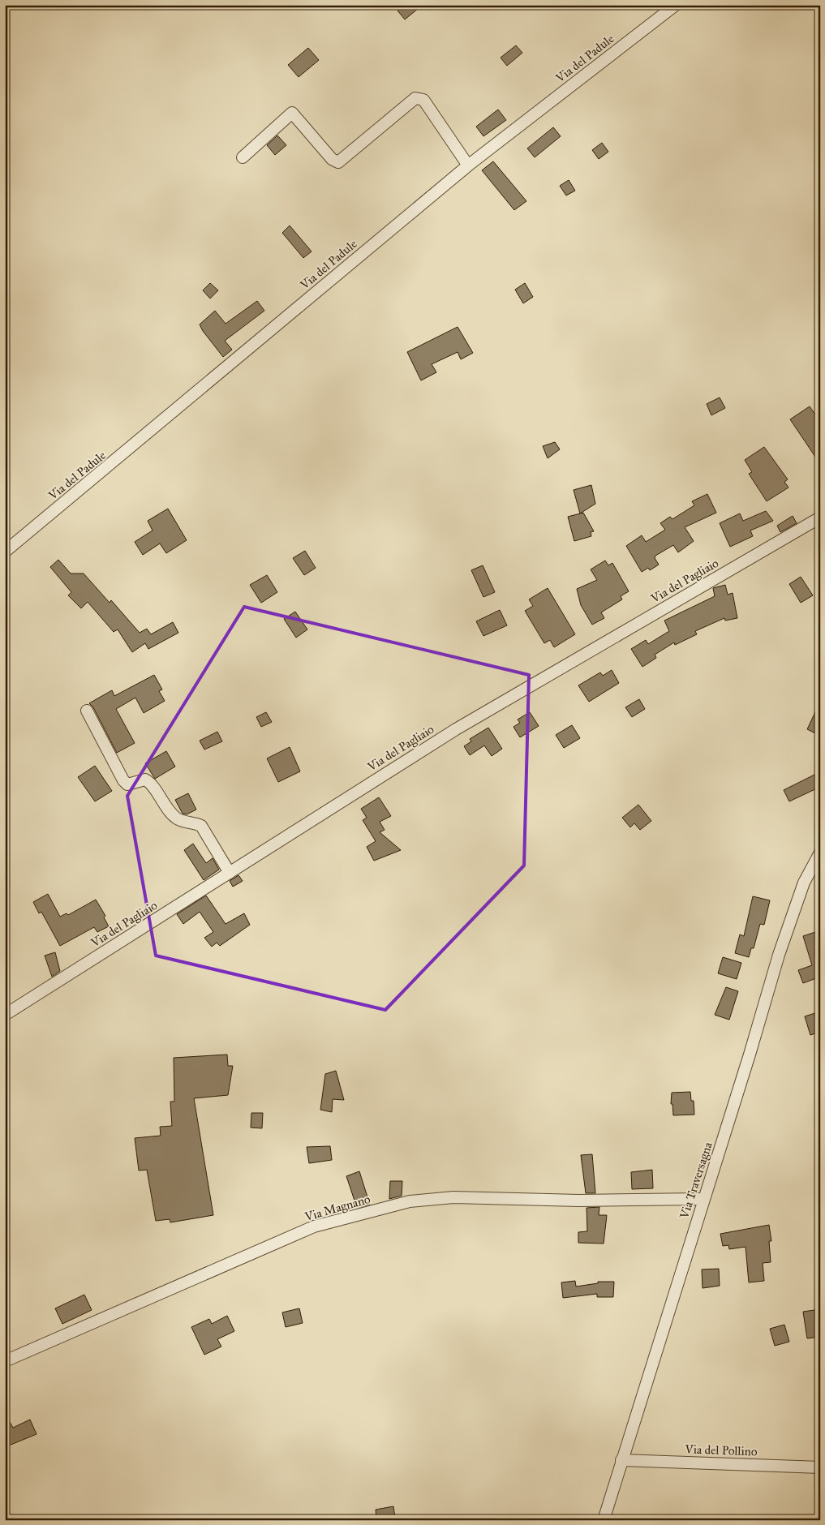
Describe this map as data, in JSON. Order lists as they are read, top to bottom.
{
  "streets": {
    "street": [
      "Via del Padule",
      "Via del Pagliaio",
      "Via Traversagna",
      "Via Magnano",
      "Via del Pollino"
    ]
  },
  "crossings": [
    ["Via Traversagna", "Via Magnano"],
    ["Via Traversagna", "Via del Pollino"]
  ]
}
